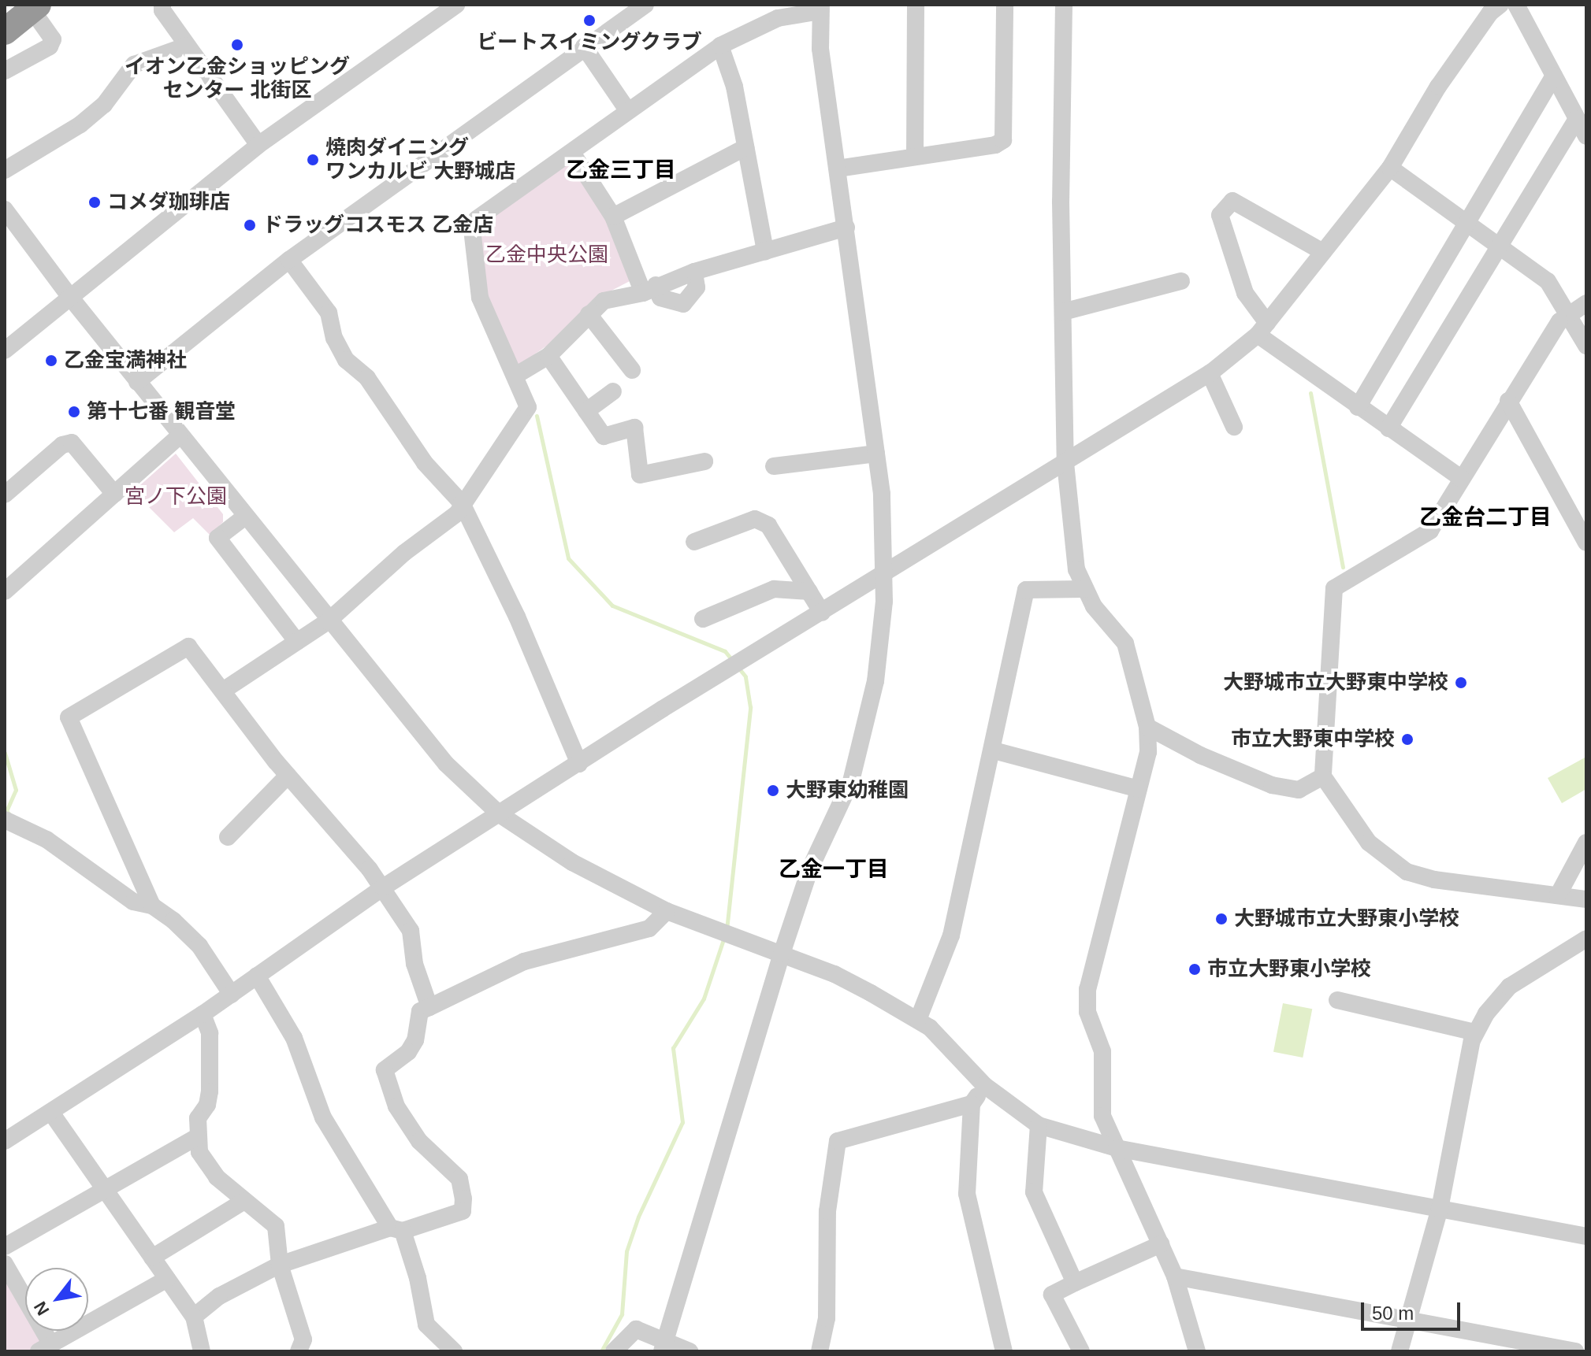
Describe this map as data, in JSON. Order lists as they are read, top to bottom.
{
  "districts": ["乙金三丁目", "乙金台二丁目", "乙金一丁目"],
  "parks": ["乙金中央公園", "宮ノ下公園"],
  "places": [
    "ビートスイミングクラブ",
    "イオン乙金ショッピング センター 北街区",
    "焼肉ダイニング ワンカルビ 大野城店",
    "コメダ珈琲店",
    "ドラッグコスモス 乙金店",
    "乙金宝満神社",
    "第十七番 観音堂",
    "大野城市立大野東中学校",
    "市立大野東中学校",
    "大野東幼稚園",
    "大野城市立大野東小学校",
    "市立大野東小学校"
  ],
  "scale_bar": "50 m",
  "north": "bottom left"
}
